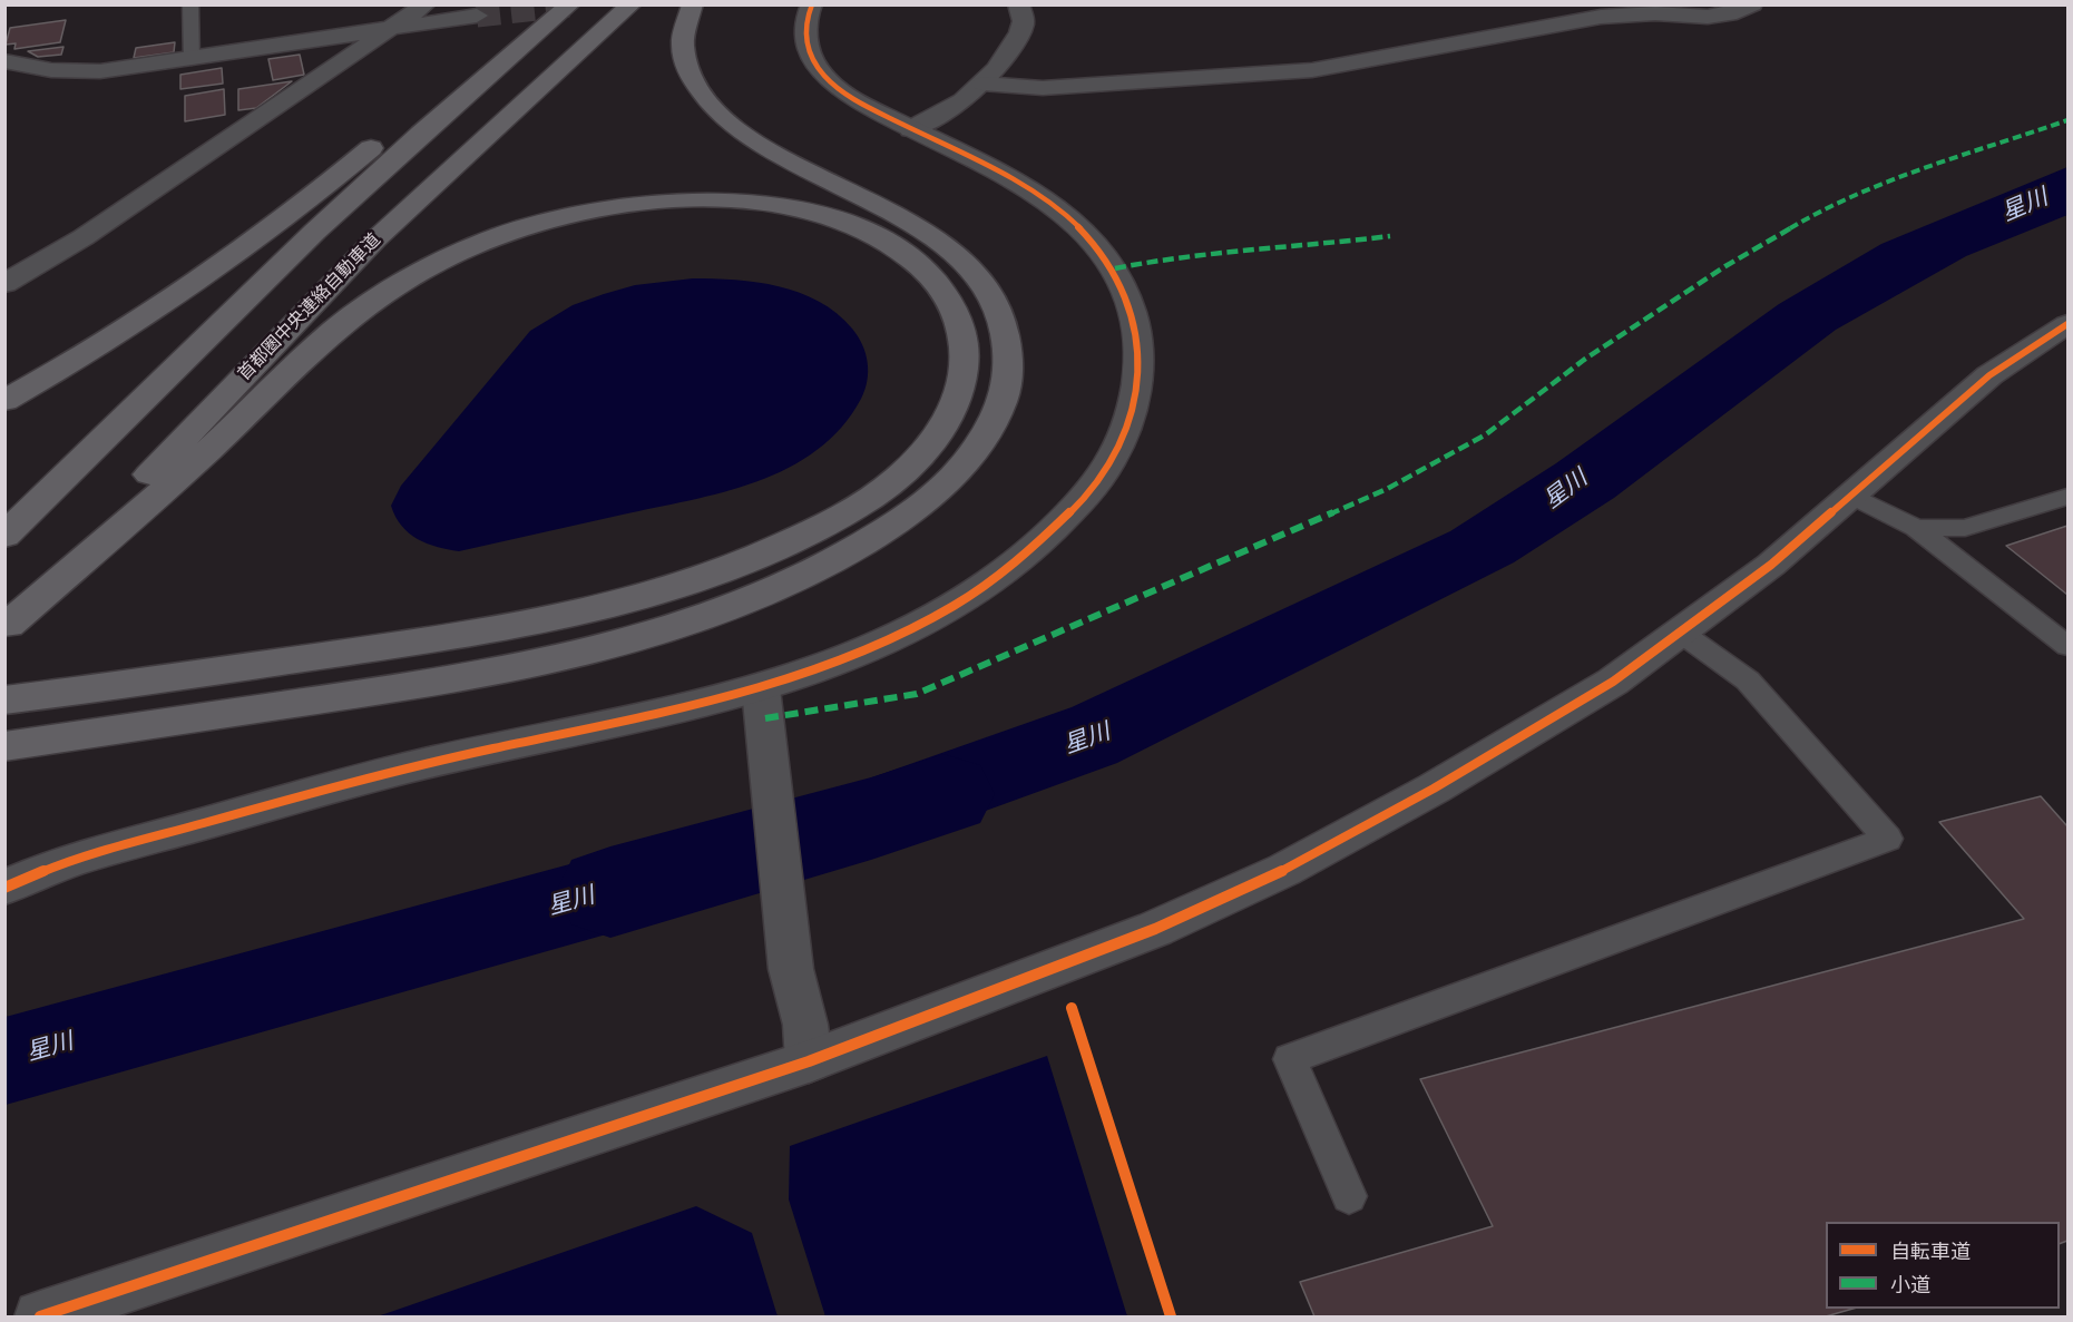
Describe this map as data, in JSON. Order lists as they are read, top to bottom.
{
  "streets": {
    "highway": ["首都圏中央連絡自動車道"]
  },
  "water": ["星川"],
  "legend": ["自転車道", "小道"]
}
